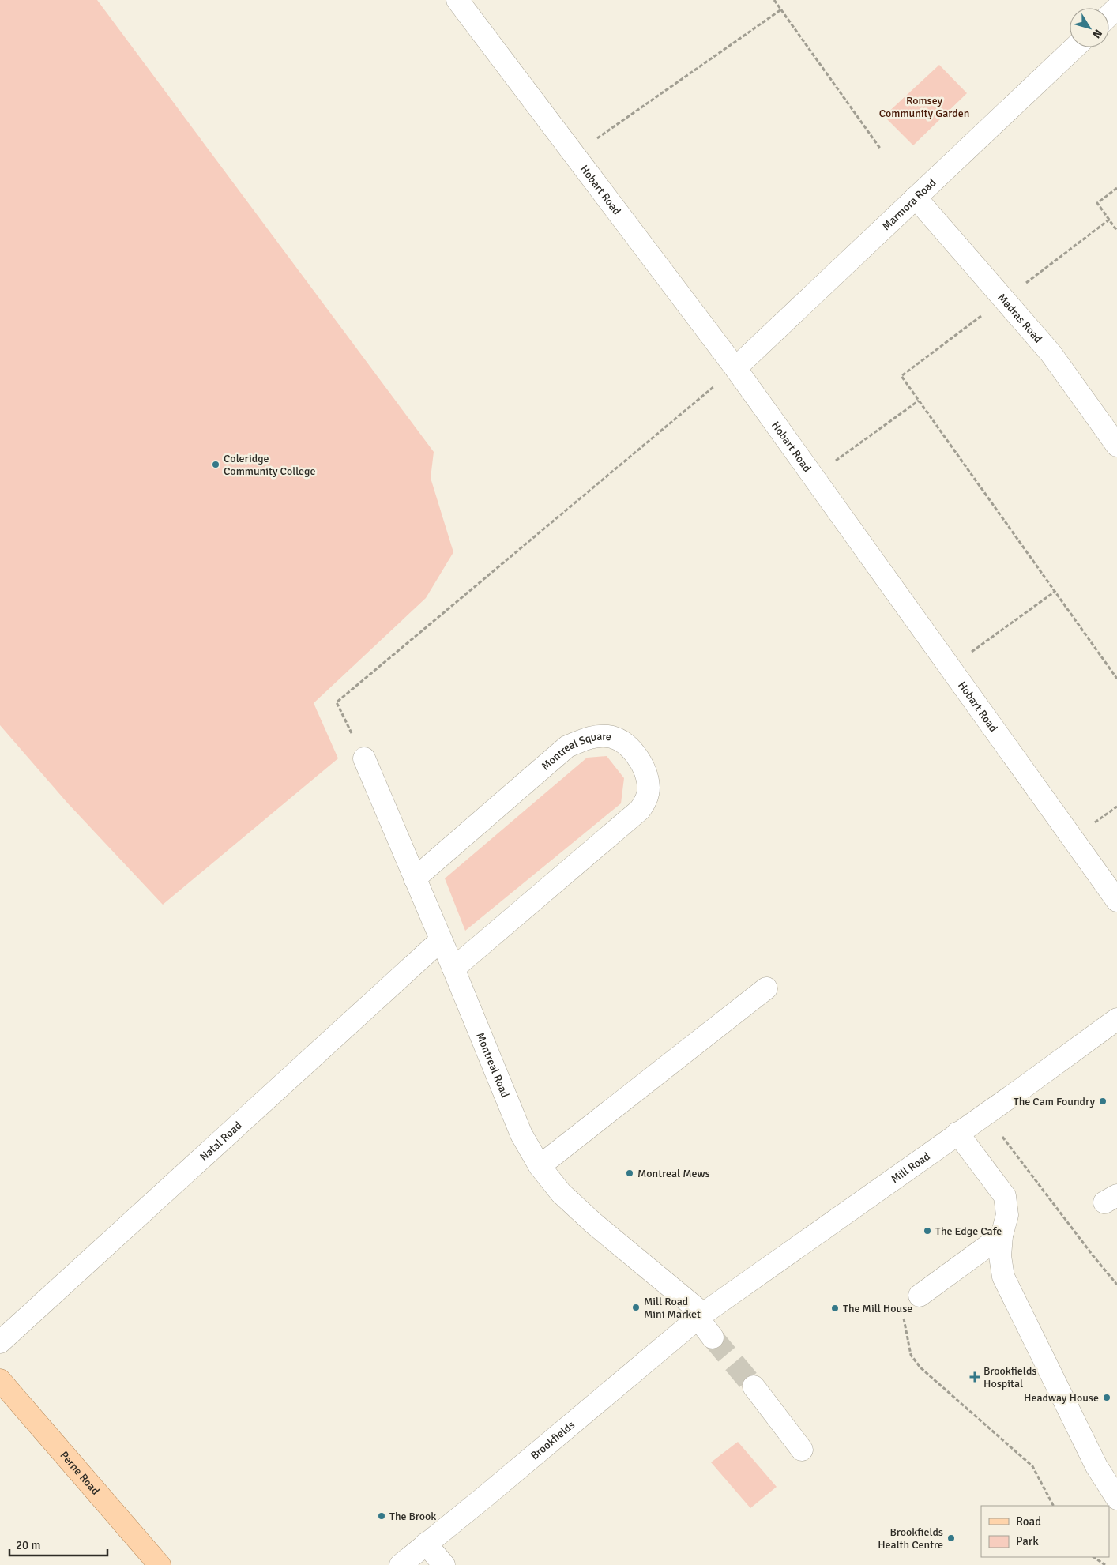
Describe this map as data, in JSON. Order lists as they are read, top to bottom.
{
  "streets": {
    "main road": ["Perne Road"],
    "street": [
      "Hobart Road",
      "Marmora Road",
      "Madras Road",
      "Montreal Square",
      "Montreal Road",
      "Natal Road",
      "Mill Road",
      "Brookfields"
    ]
  },
  "crossings": [
    ["Hobart Road", "Marmora Road"],
    ["Marmora Road", "Madras Road"],
    ["Montreal Square", "Montreal Road"],
    ["Montreal Road", "Natal Road"],
    ["Montreal Road", "Mill Road"],
    ["Montreal Road", "Brookfields"],
    ["Mill Road", "Brookfields"]
  ],
  "parks": ["Romsey Community Garden"],
  "places": {
    "other": [
      "Coleridge Community College",
      "The Cam Foundry",
      "Montreal Mews",
      "The Edge Cafe",
      "Mill Road Mini Market",
      "The Mill House",
      "Headway House",
      "The Brook",
      "Brookfields Health Centre"
    ],
    "health": ["Brookfields Hospital"]
  },
  "legend": ["Road", "Park"],
  "scale_bar": "20 m",
  "north": "bottom right"
}
